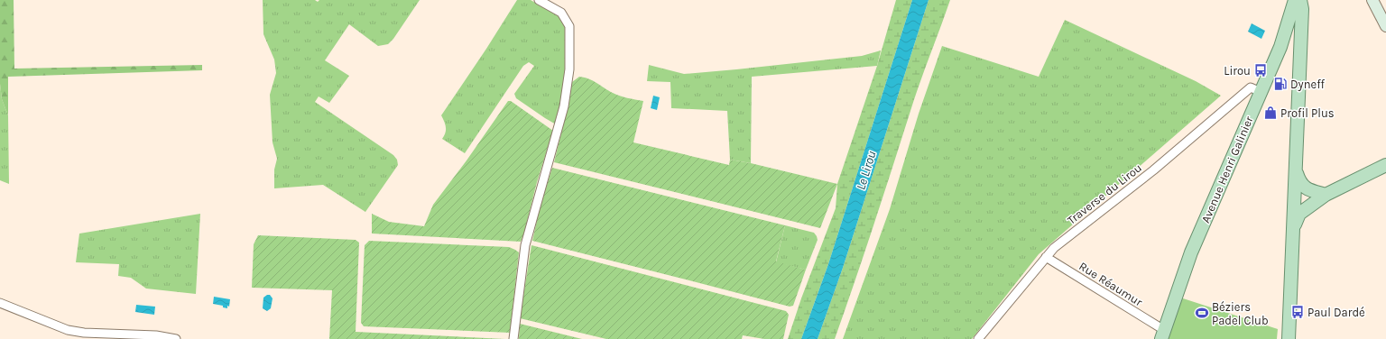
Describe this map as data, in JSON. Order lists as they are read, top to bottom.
{
  "streets": {
    "main road": ["Avenue Henri Galinier"],
    "street": ["Traverse du Lirou", "Rue Réaumur"]
  },
  "crossings": [
    ["Avenue Henri Galinier", "Traverse du Lirou"],
    ["Avenue Henri Galinier", "Rue Réaumur"],
    ["Traverse du Lirou", "Rue Réaumur"]
  ],
  "water": ["Le Lirou"],
  "places": {
    "bus stop": ["Lirou", "Paul Dardé"],
    "fuel station": ["Dyneff"],
    "shop": ["Profil Plus"],
    "sports": ["Béziers Padel Club"]
  }
}
